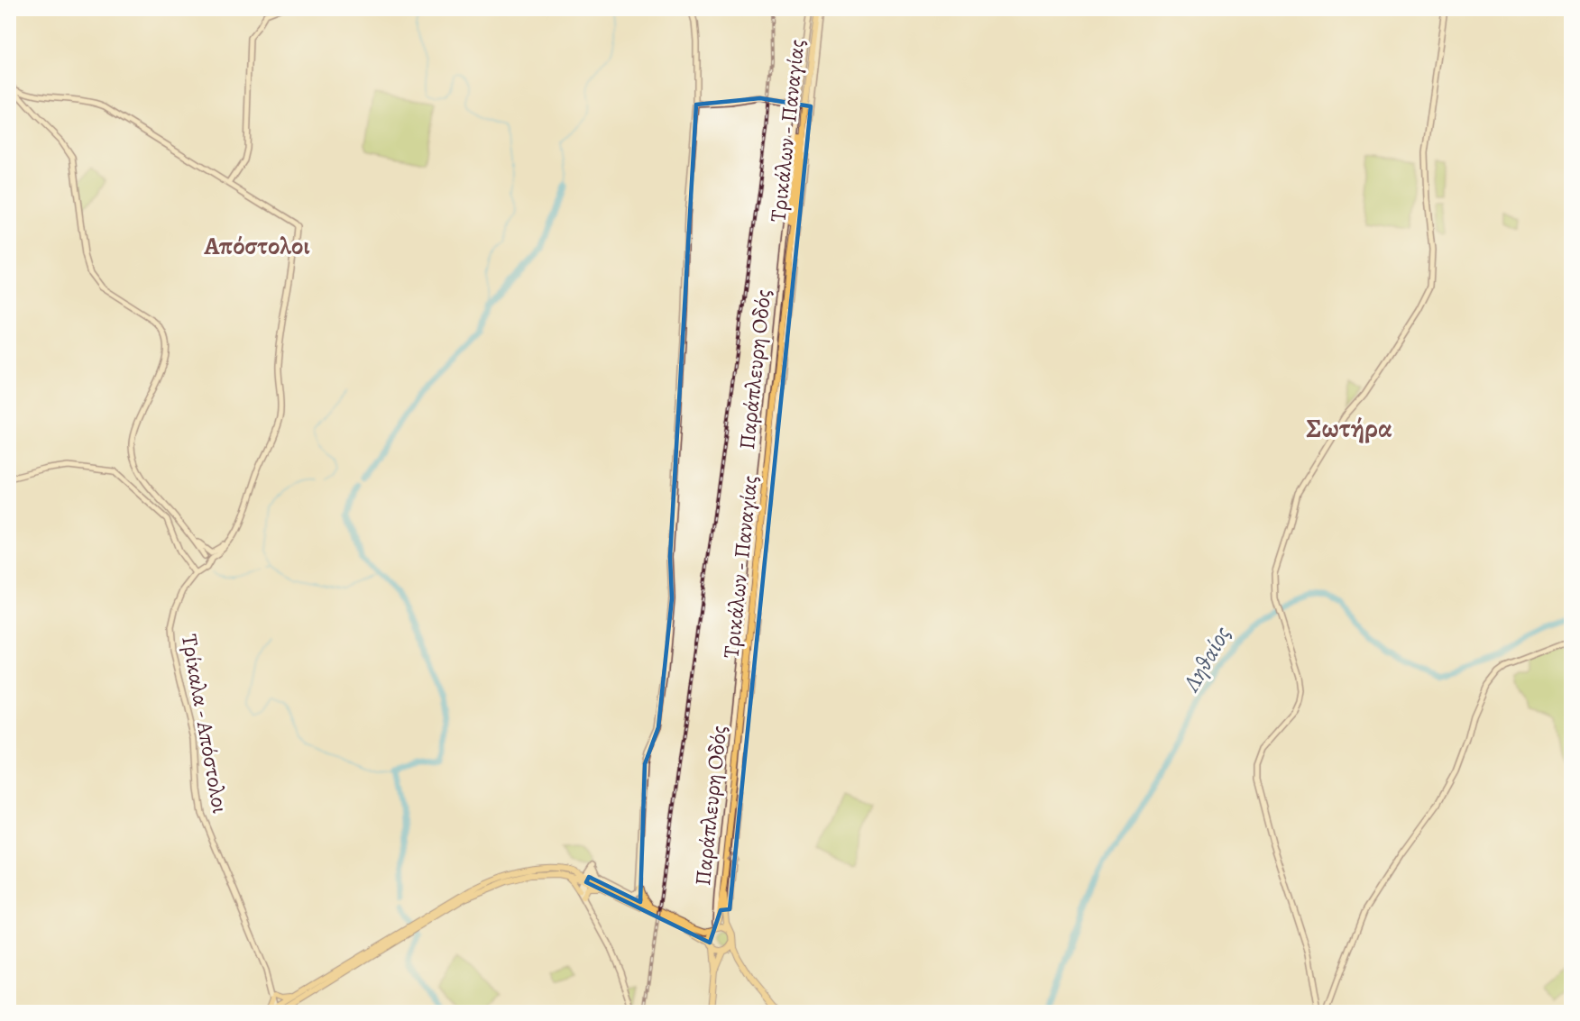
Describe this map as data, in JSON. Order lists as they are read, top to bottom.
{
  "streets": {
    "main road": ["Τρικάλων - Παναγίας"],
    "street": ["Παράπλευρη Οδός", "Τρίκαλα - Απόστολοι"]
  },
  "crossings": [
    ["Τρικάλων - Παναγίας", "Παράπλευρη Οδός"]
  ],
  "districts": ["Απόστολοι", "Σωτήρα"],
  "water": ["Ληθαίος"]
}
